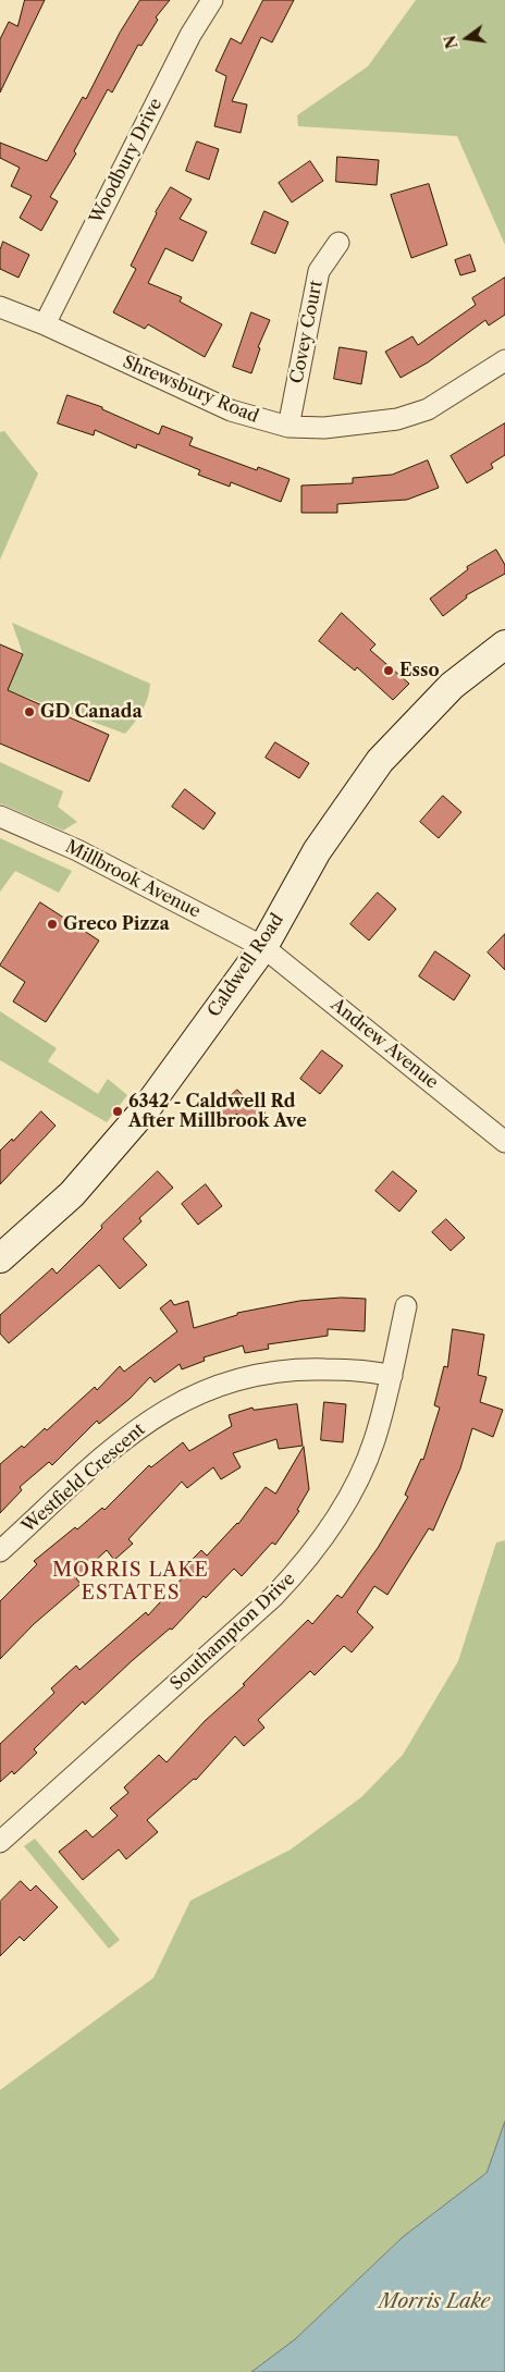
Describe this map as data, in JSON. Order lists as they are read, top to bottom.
{
  "streets": {
    "street": [
      "Woodbury Drive",
      "Covey Court",
      "Shrewsbury Road",
      "Millbrook Avenue",
      "Caldwell Road",
      "Andrew Avenue",
      "Westfield Crescent",
      "Southampton Drive"
    ]
  },
  "crossings": [
    ["Woodbury Drive", "Shrewsbury Road"],
    ["Covey Court", "Shrewsbury Road"],
    ["Millbrook Avenue", "Caldwell Road"],
    ["Millbrook Avenue", "Andrew Avenue"],
    ["Caldwell Road", "Andrew Avenue"],
    ["Westfield Crescent", "Southampton Drive"]
  ],
  "districts": ["MORRIS LAKE ESTATES"],
  "water": ["Morris Lake"],
  "places": [
    "Esso",
    "GD Canada",
    "Greco Pizza",
    "6342 - Caldwell Rd After Millbrook Ave"
  ],
  "north": "left"
}
